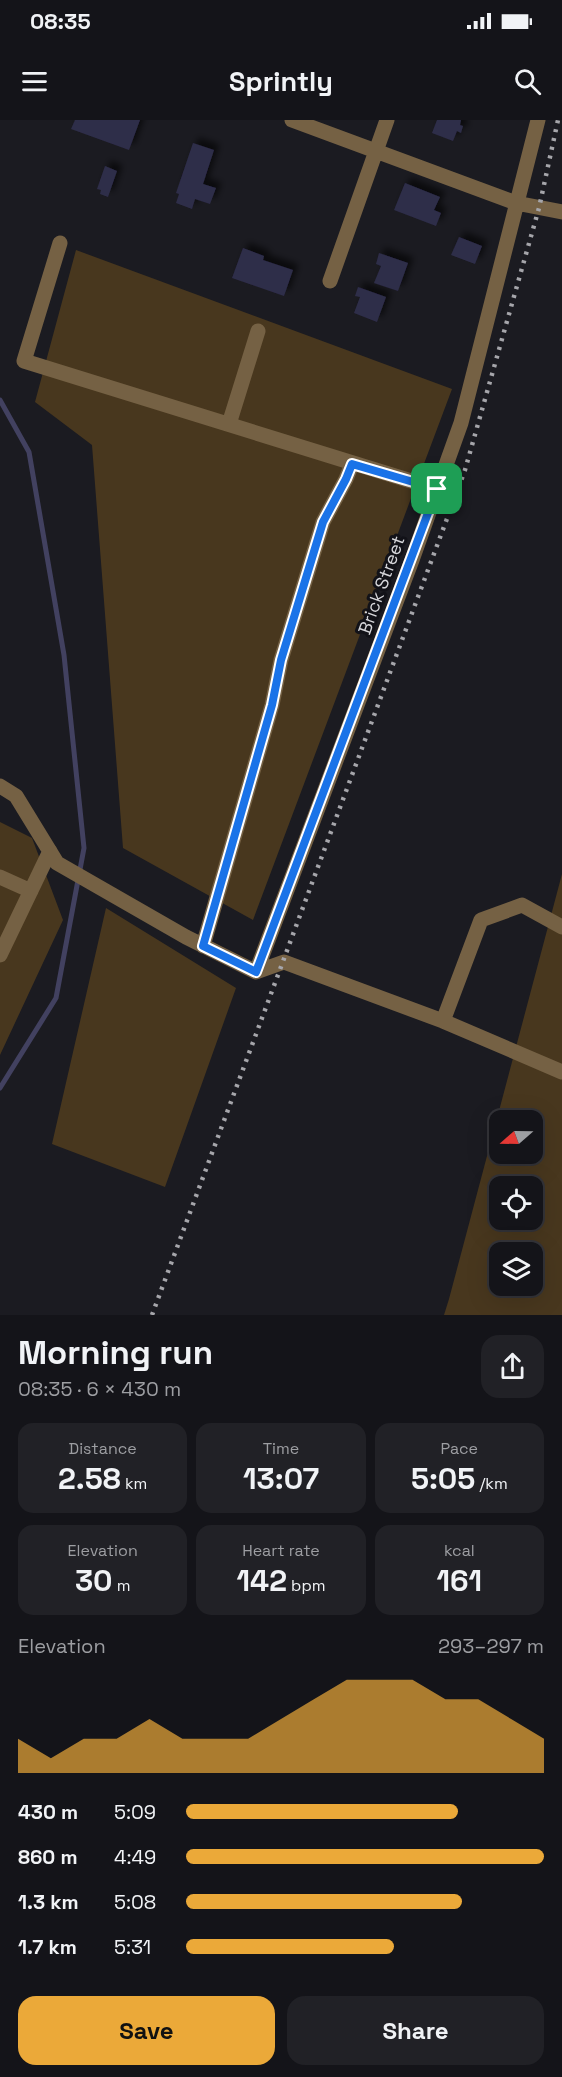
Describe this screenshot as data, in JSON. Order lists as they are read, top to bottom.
{
  "streets": {
    "street": ["Brick Street"]
  },
  "north": "left",
  "page": {
    "status": "08:35",
    "header": "Sprintly",
    "heading": ["Morning run", "08:35 · 6 × 430 m"],
    "stats": [
      ["Distance", "2.58 km"],
      ["Time", "13:07"],
      ["Pace", "5:05 /km"],
      ["Elevation", "30 m"],
      ["Heart rate", "142 bpm"],
      ["kcal", "161"]
    ],
    "chart": ["Elevation", "293–297 m"],
    "list": [
      {
        "name": "430 m",
        "note": "5:09"
      },
      {
        "name": "860 m",
        "note": "4:49"
      },
      {
        "name": "1.3 km",
        "note": "5:08"
      },
      {
        "name": "1.7 km",
        "note": "5:31"
      }
    ],
    "buttons": ["Save", "Share"]
  }
}
